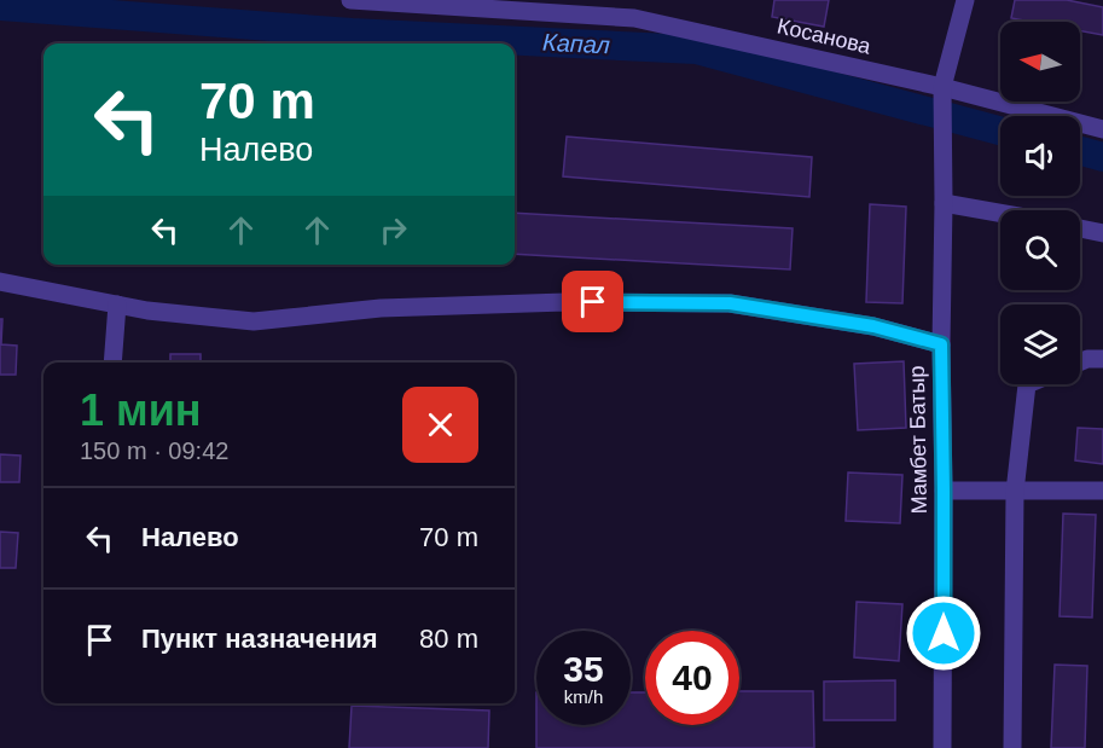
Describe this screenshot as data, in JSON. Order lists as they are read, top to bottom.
{
  "streets": {
    "street": ["Косанова", "Мамбет Батыр"]
  },
  "crossings": [
    ["Косанова", "Мамбет Батыр"]
  ],
  "water": ["Капал"],
  "north": "left",
  "page": {
    "turn": ["70 m", "Налево"],
    "heading": ["1 мин", "150 m · 09:42"],
    "list": [
      {
        "name": "Налево",
        "value": "70 m"
      },
      {
        "name": "Пункт назначения",
        "value": "80 m"
      }
    ],
    "speed": "35 km/h",
    "limit": "40"
  }
}
